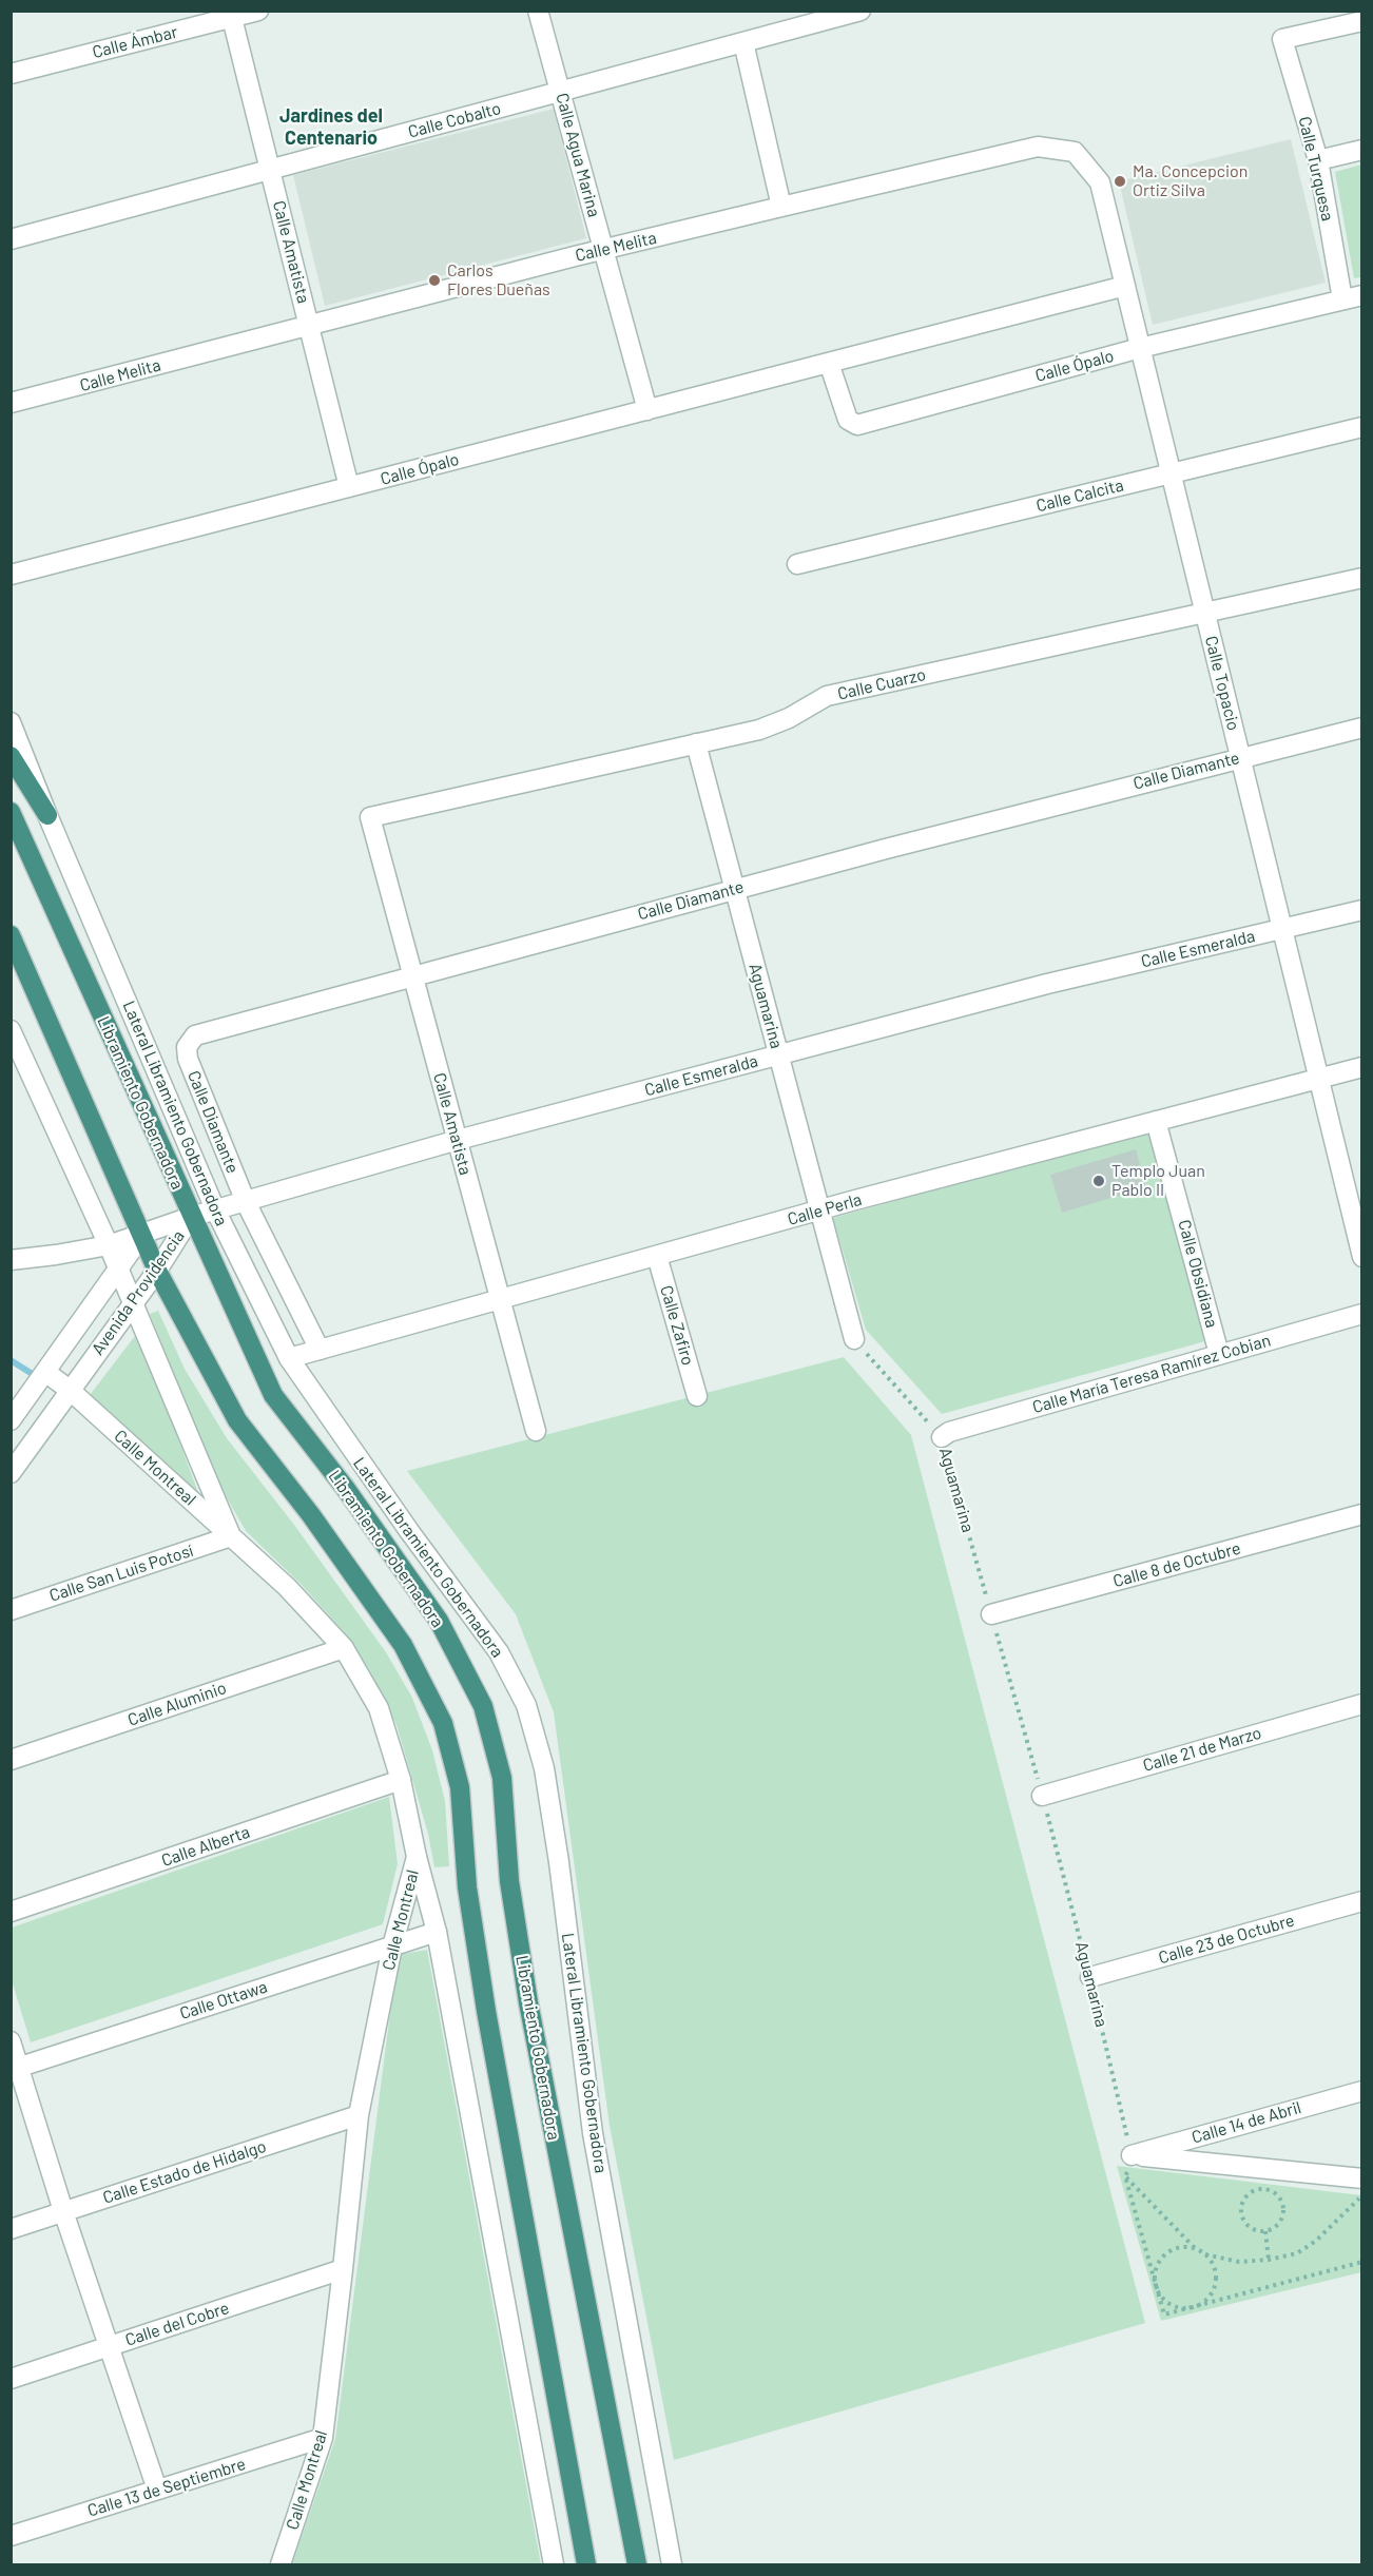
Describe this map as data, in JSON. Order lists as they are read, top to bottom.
{
  "streets": {
    "highway": ["Libramiento Gobernadora"],
    "street": [
      "Calle Ámbar",
      "Calle Cobalto",
      "Calle Agua Marina",
      "Calle Turquesa",
      "Calle Melita",
      "Calle Amatista",
      "Calle Ópalo",
      "Calle Calcita",
      "Calle Topacio",
      "Calle Cuarzo",
      "Calle Diamante",
      "Calle Esmeralda",
      "Aguamarina",
      "Lateral Libramiento Gobernadora",
      "Calle Perla",
      "Calle Obsidiana",
      "Avenida Providencia",
      "Calle Zafiro",
      "Calle María Teresa Ramírez Cobian",
      "Calle Montreal",
      "Calle 8 de Octubre",
      "Calle San Luis Potosí",
      "Calle Aluminio",
      "Calle 21 de Marzo",
      "Calle Alberta",
      "Calle 23 de Octubre",
      "Calle Ottawa",
      "Calle 14 de Abril",
      "Calle Estado de Hidalgo",
      "Calle del Cobre",
      "Calle 13 de Septiembre"
    ]
  },
  "crossings": [
    ["Calle Ámbar", "Calle Amatista"],
    ["Calle Cobalto", "Calle Agua Marina"],
    ["Calle Cobalto", "Calle Amatista"],
    ["Calle Agua Marina", "Calle Melita"],
    ["Calle Agua Marina", "Calle Ópalo"],
    ["Calle Turquesa", "Calle Ópalo"],
    ["Calle Melita", "Calle Amatista"],
    ["Calle Melita", "Calle Topacio"],
    ["Calle Amatista", "Calle Ópalo"],
    ["Calle Amatista", "Calle Cuarzo"],
    ["Calle Amatista", "Calle Diamante"],
    ["Calle Amatista", "Calle Esmeralda"],
    ["Calle Amatista", "Calle Perla"],
    ["Calle Ópalo", "Calle Topacio"],
    ["Calle Calcita", "Calle Topacio"],
    ["Calle Topacio", "Calle Cuarzo"],
    ["Calle Topacio", "Calle Diamante"],
    ["Calle Topacio", "Calle Esmeralda"],
    ["Calle Topacio", "Calle Perla"],
    ["Calle Cuarzo", "Aguamarina"],
    ["Calle Diamante", "Calle Esmeralda"],
    ["Calle Diamante", "Aguamarina"],
    ["Calle Esmeralda", "Aguamarina"],
    ["Calle Esmeralda", "Libramiento Gobernadora"],
    ["Calle Esmeralda", "Lateral Libramiento Gobernadora"],
    ["Calle Esmeralda", "Avenida Providencia"],
    ["Aguamarina", "Calle Perla"],
    ["Aguamarina", "Calle María Teresa Ramírez Cobian"],
    ["Aguamarina", "Calle 8 de Octubre"],
    ["Aguamarina", "Calle 21 de Marzo"],
    ["Aguamarina", "Calle 23 de Octubre"],
    ["Aguamarina", "Calle 14 de Abril"],
    ["Libramiento Gobernadora", "Avenida Providencia"],
    ["Lateral Libramiento Gobernadora", "Calle Perla"],
    ["Calle Perla", "Calle Obsidiana"],
    ["Calle Perla", "Calle Zafiro"],
    ["Calle Obsidiana", "Calle María Teresa Ramírez Cobian"],
    ["Avenida Providencia", "Calle Montreal"],
    ["Calle Montreal", "Calle San Luis Potosí"],
    ["Calle Montreal", "Calle Aluminio"],
    ["Calle Montreal", "Calle Alberta"],
    ["Calle Montreal", "Calle Ottawa"],
    ["Calle Montreal", "Calle Estado de Hidalgo"],
    ["Calle Montreal", "Calle del Cobre"],
    ["Calle Montreal", "Calle 13 de Septiembre"]
  ],
  "districts": ["Jardines del Centenario"],
  "places": ["Ma. Concepcion Ortiz Silva", "Carlos Flores Dueñas", "Templo Juan Pablo II"]
}
